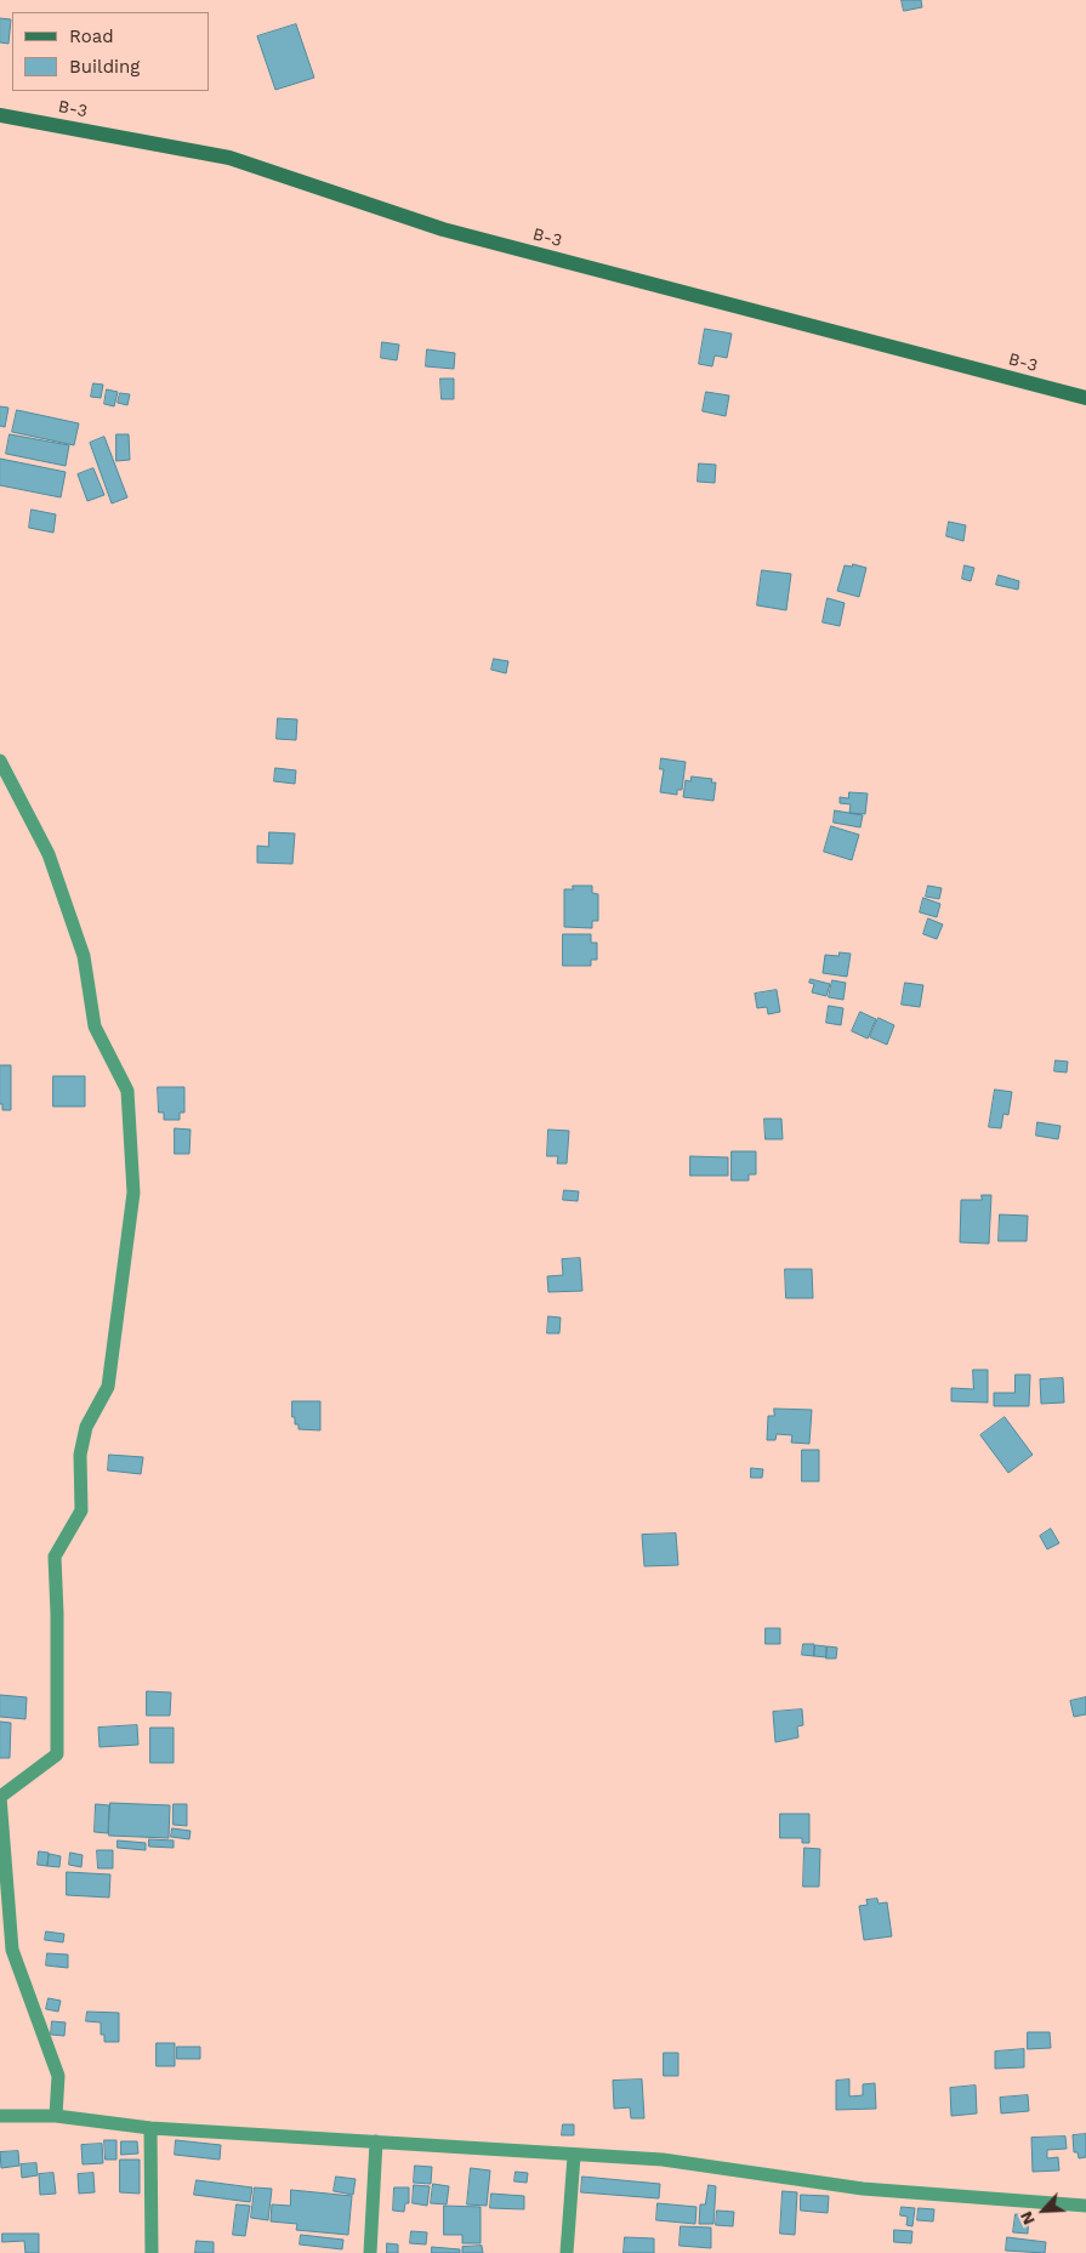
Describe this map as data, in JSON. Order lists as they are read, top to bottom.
{
  "streets": {
    "main road": ["B-3"]
  },
  "legend": ["Road", "Building"],
  "north": "bottom left"
}
